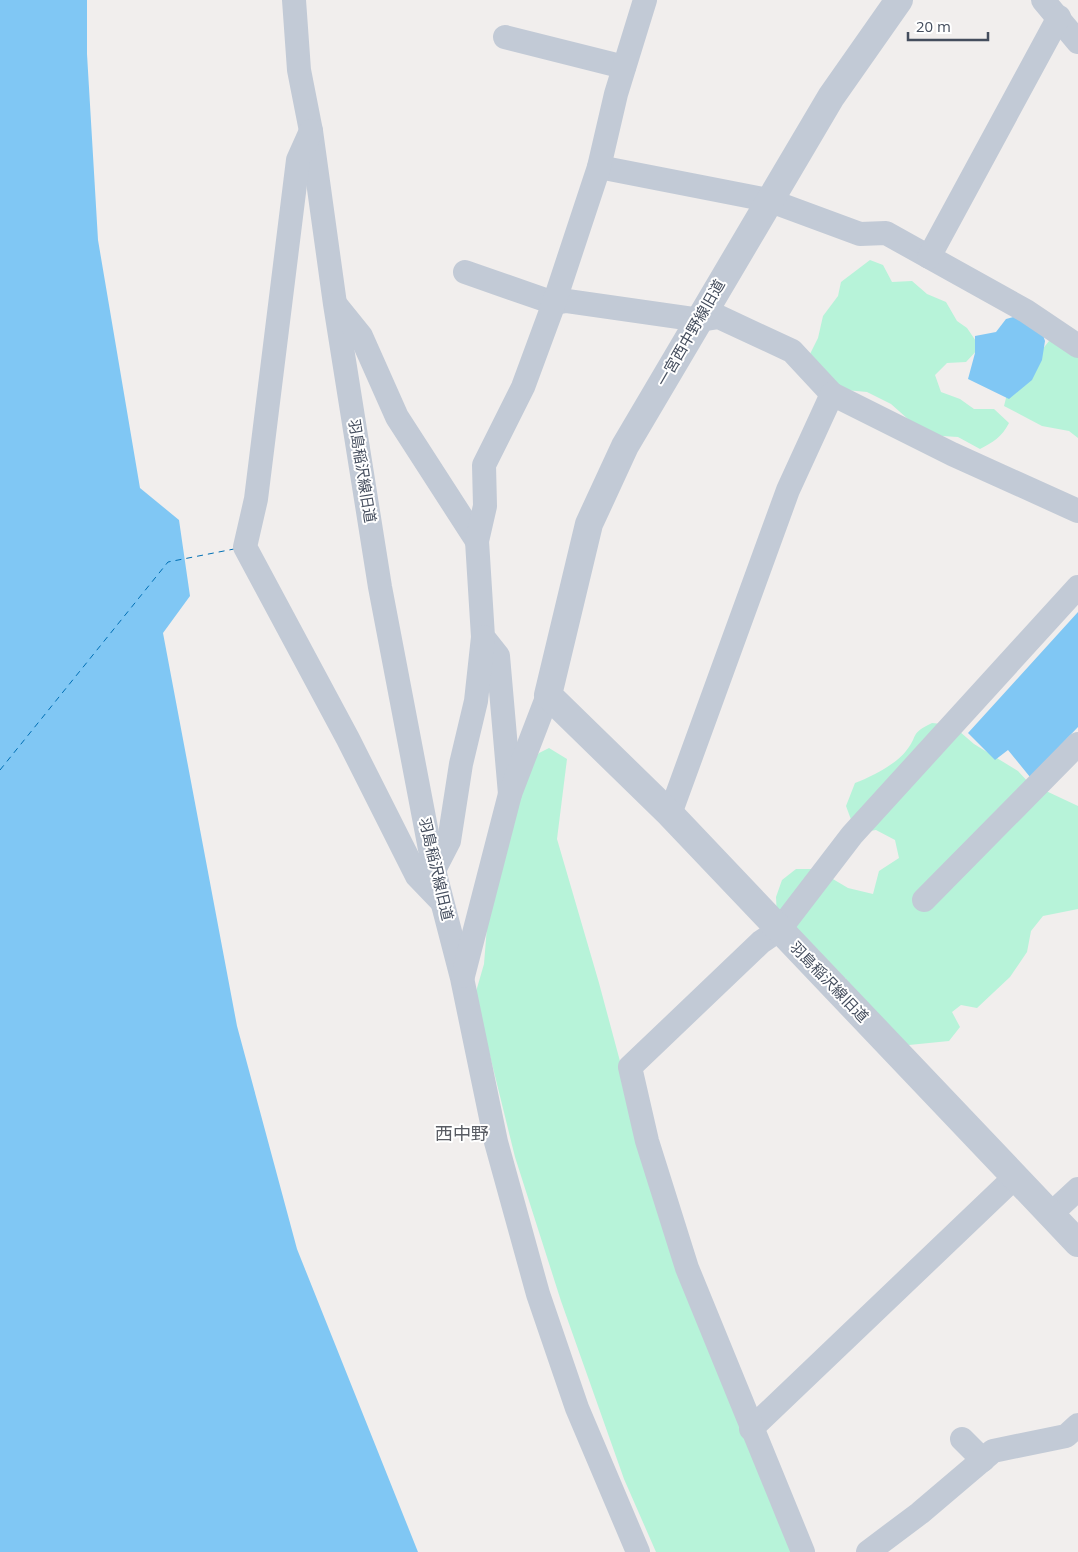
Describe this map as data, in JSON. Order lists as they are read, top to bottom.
{
  "streets": {
    "street": ["一宮西中野線旧道", "羽島稲沢線旧道"]
  },
  "crossings": [
    ["一宮西中野線旧道", "羽島稲沢線旧道"]
  ],
  "districts": ["西中野"],
  "scale_bar": "20 m"
}
